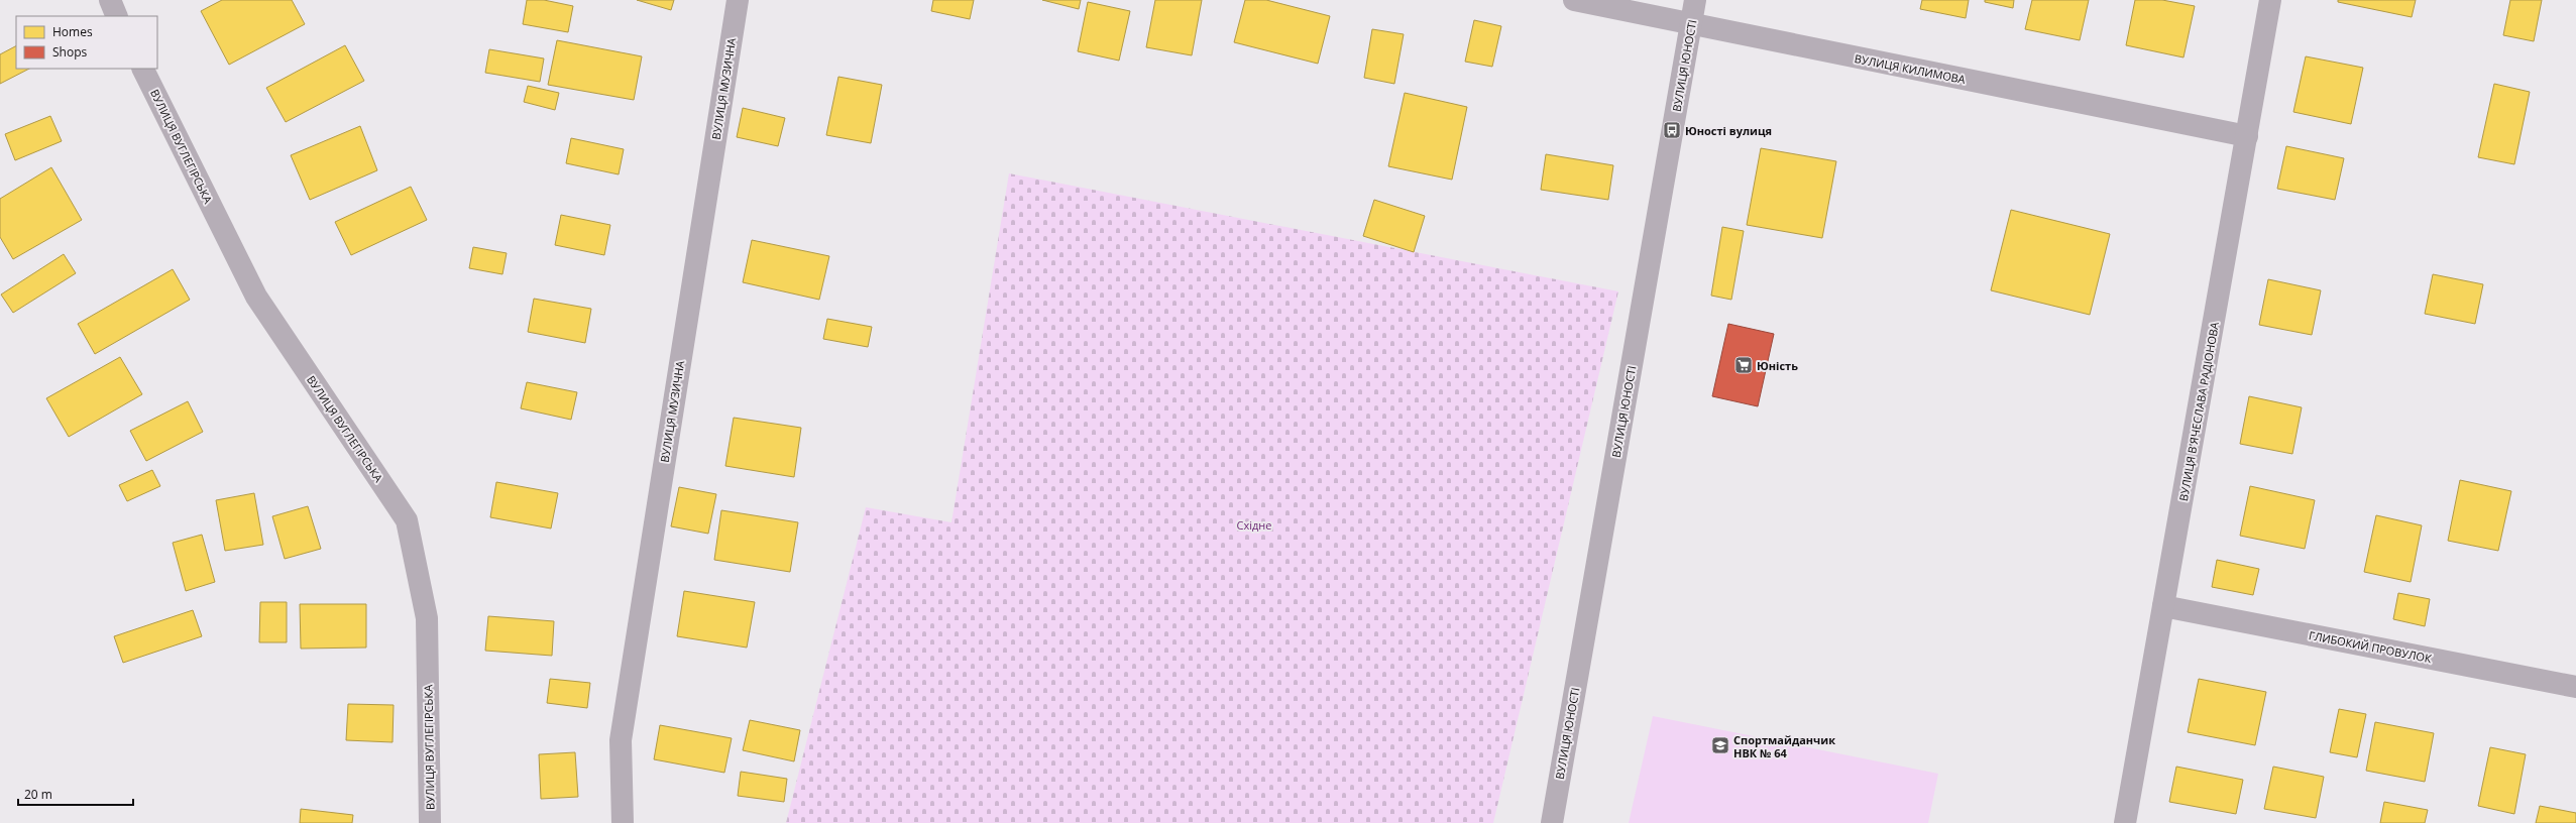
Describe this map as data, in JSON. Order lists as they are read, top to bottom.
{
  "streets": {
    "street": [
      "ВУЛИЦЯ ЮНОСТІ",
      "ВУЛИЦЯ КИЛИМОВА",
      "ВУЛИЦЯ МУЗИЧНА",
      "ВУЛИЦЯ ВУГЛЕГІРСЬКА",
      "ВУЛИЦЯ В'ЯЧЕСЛАВА РАДІОНОВА",
      "ГЛИБОКИЙ ПРОВУЛОК"
    ]
  },
  "crossings": [
    ["ВУЛИЦЯ ЮНОСТІ", "ВУЛИЦЯ КИЛИМОВА"],
    ["ВУЛИЦЯ КИЛИМОВА", "ВУЛИЦЯ В'ЯЧЕСЛАВА РАДІОНОВА"],
    ["ВУЛИЦЯ В'ЯЧЕСЛАВА РАДІОНОВА", "ГЛИБОКИЙ ПРОВУЛОК"]
  ],
  "parks": ["Східне"],
  "places": {
    "bus stop": ["Юності вулиця"],
    "supermarket": ["Юність"],
    "school or university": ["Спортмайданчик НВК № 64"]
  },
  "legend": ["Homes", "Shops"],
  "scale_bar": "20 m"
}
